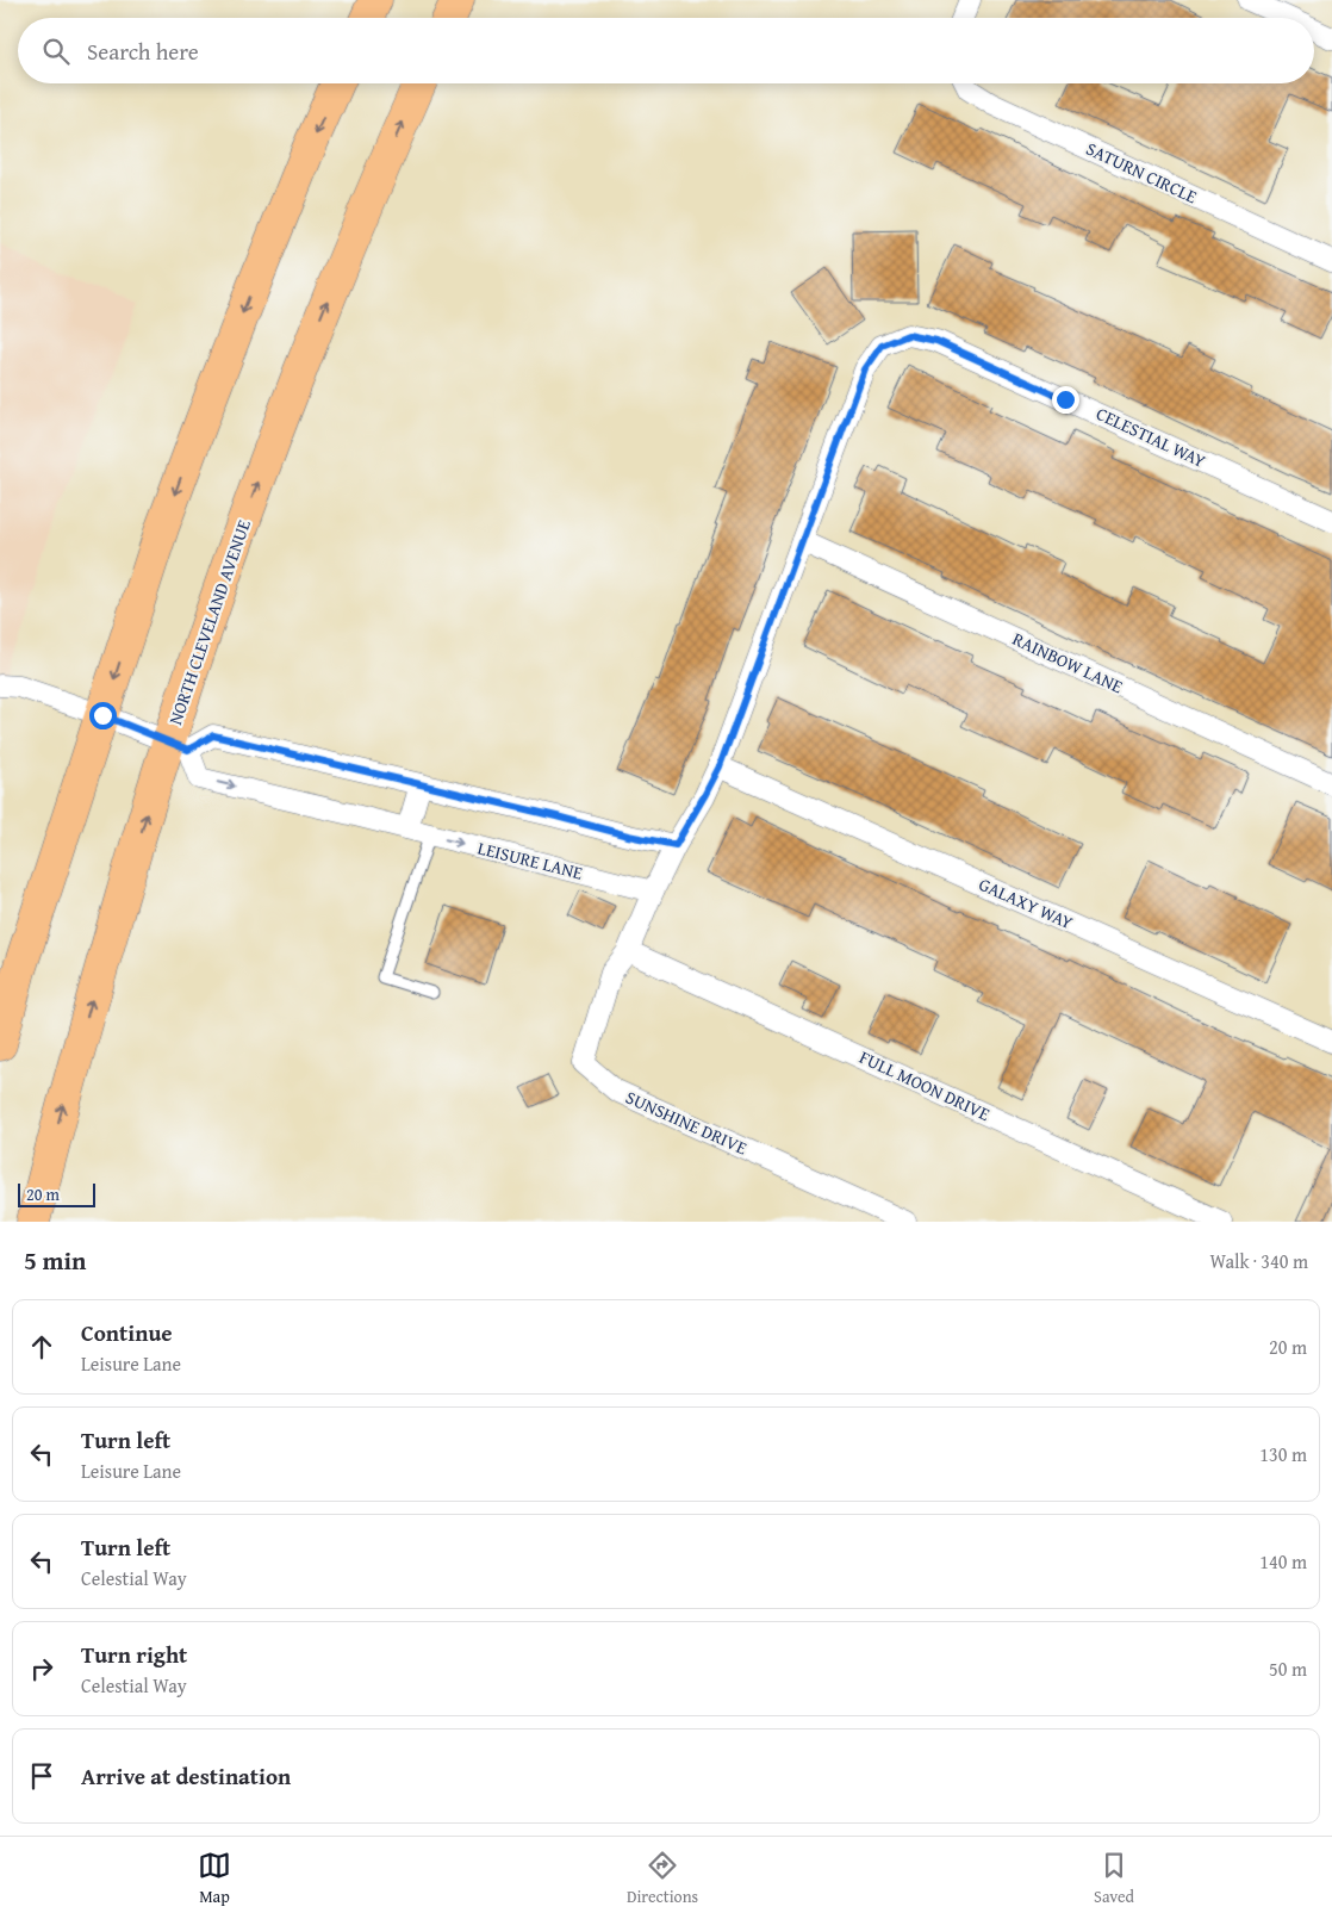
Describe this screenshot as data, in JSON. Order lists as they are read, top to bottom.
{
  "streets": {
    "main road": ["NORTH CLEVELAND AVENUE"],
    "street": [
      "SATURN CIRCLE",
      "CELESTIAL WAY",
      "RAINBOW LANE",
      "LEISURE LANE",
      "GALAXY WAY",
      "FULL MOON DRIVE",
      "SUNSHINE DRIVE"
    ]
  },
  "crossings": [
    ["CELESTIAL WAY", "RAINBOW LANE"],
    ["CELESTIAL WAY", "LEISURE LANE"],
    ["CELESTIAL WAY", "GALAXY WAY"],
    ["CELESTIAL WAY", "FULL MOON DRIVE"],
    ["CELESTIAL WAY", "SUNSHINE DRIVE"],
    ["NORTH CLEVELAND AVENUE", "LEISURE LANE"],
    ["FULL MOON DRIVE", "SUNSHINE DRIVE"]
  ],
  "scale_bar": "20 m",
  "page": {
    "search": "Search here",
    "scale": "20 m",
    "heading": ["5 min", "Walk · 340 m"],
    "list": [
      ["Continue", "Leisure Lane", "20 m"],
      ["Turn left", "Leisure Lane", "130 m"],
      ["Turn left", "Celestial Way", "140 m"],
      ["Turn right", "Celestial Way", "50 m"],
      "Arrive at destination"
    ],
    "nav": ["Map", "Directions", "Saved"]
  }
}
